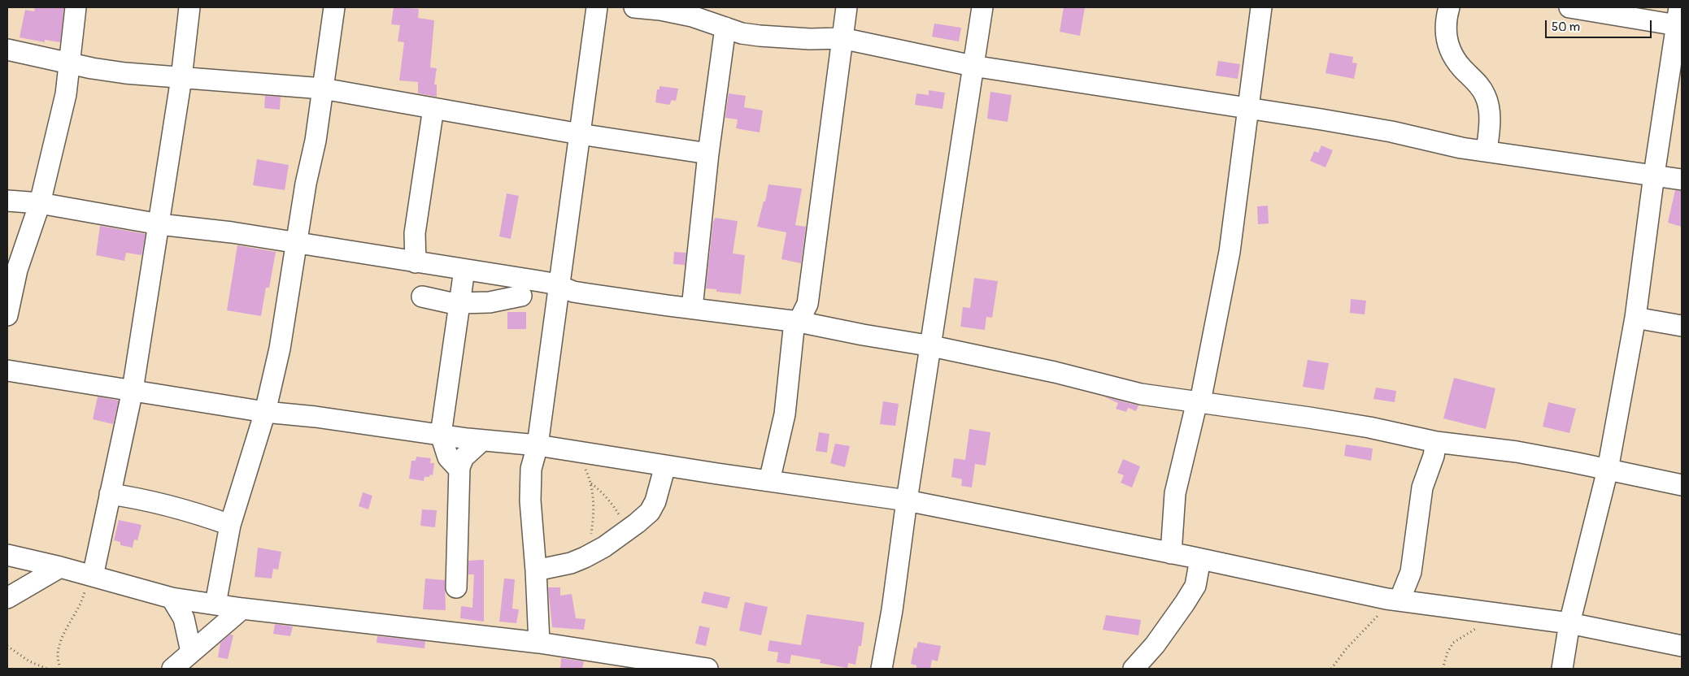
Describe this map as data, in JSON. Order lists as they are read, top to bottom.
{
  "scale_bar": "50 m"
}
